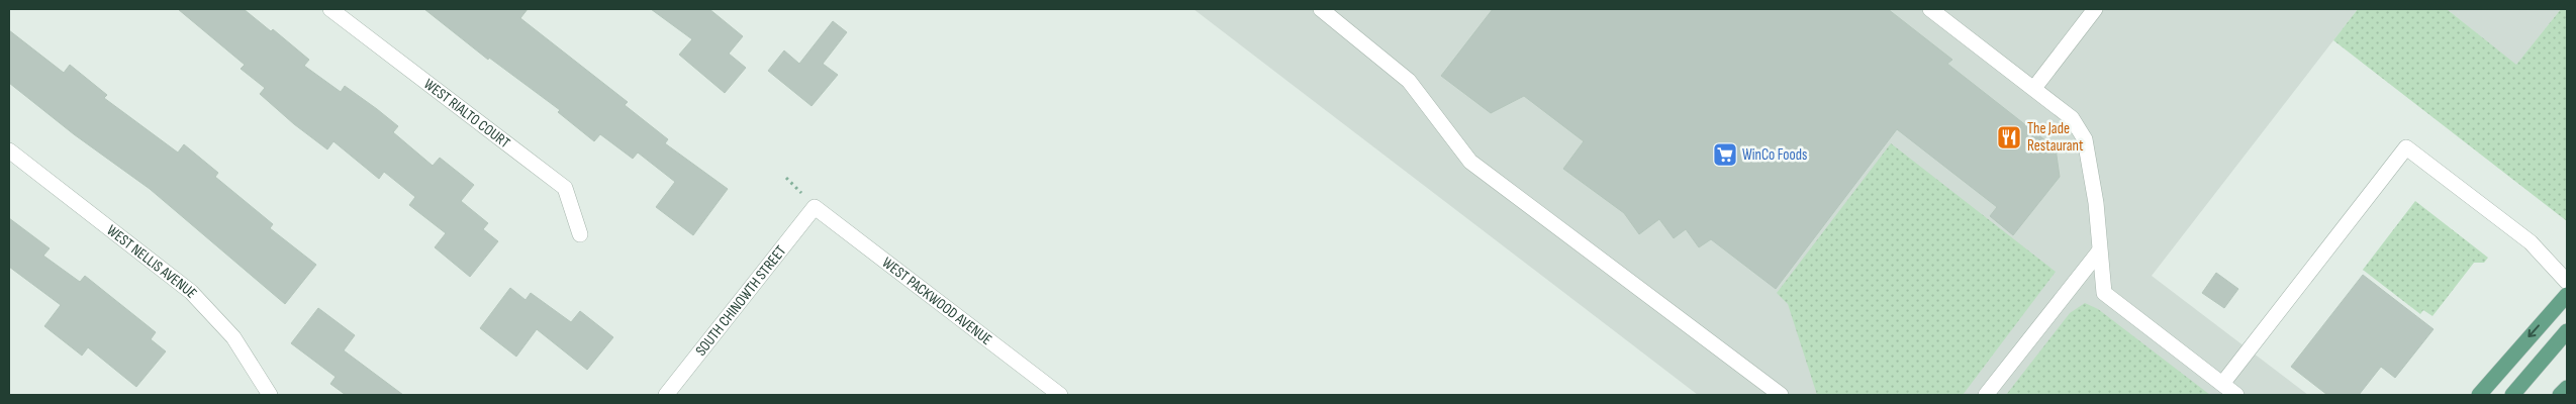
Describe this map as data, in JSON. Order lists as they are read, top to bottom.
{
  "streets": {
    "street": [
      "WEST RIALTO COURT",
      "WEST NELLIS AVENUE",
      "SOUTH CHINOWTH STREET",
      "WEST PACKWOOD AVENUE"
    ]
  },
  "crossings": [
    ["SOUTH CHINOWTH STREET", "WEST PACKWOOD AVENUE"]
  ],
  "places": {
    "restaurant": ["The Jade Restaurant"],
    "supermarket": ["WinCo Foods"]
  }
}
